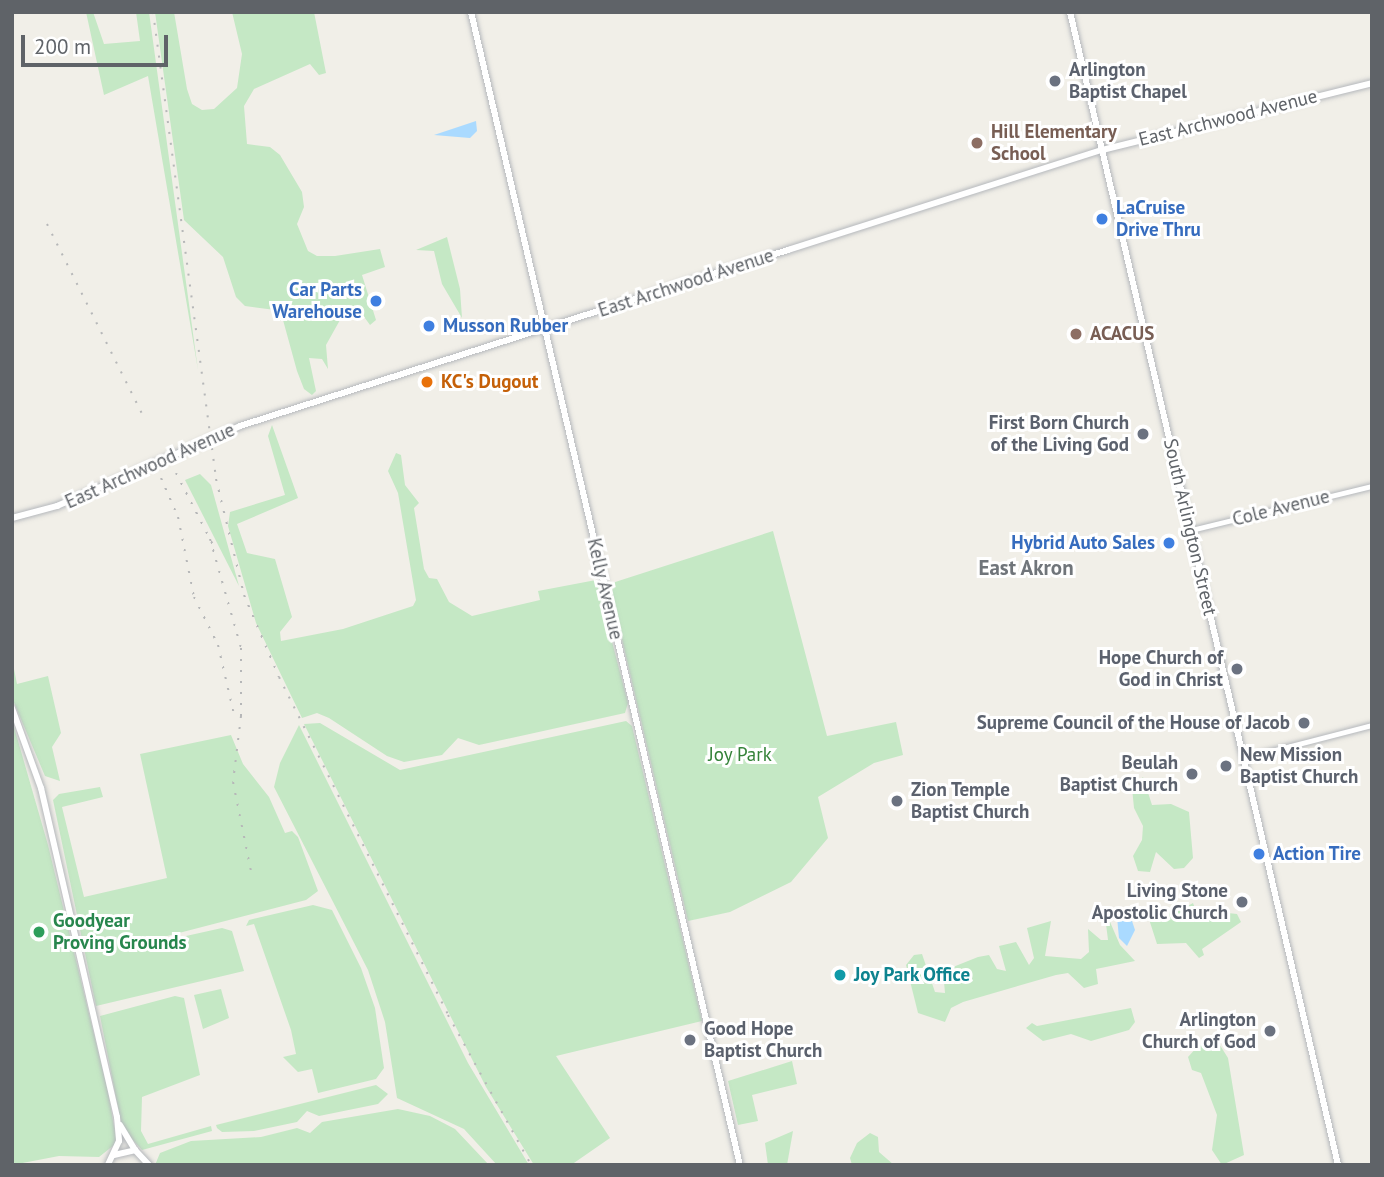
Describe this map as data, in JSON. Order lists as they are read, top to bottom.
{
  "streets": {
    "main road": ["East Archwood Avenue", "South Arlington Street", "Kelly Avenue"],
    "street": ["Cole Avenue"]
  },
  "crossings": [
    ["East Archwood Avenue", "South Arlington Street"],
    ["East Archwood Avenue", "Kelly Avenue"],
    ["Cole Avenue", "South Arlington Street"]
  ],
  "districts": ["East Akron"],
  "parks": ["Joy Park"],
  "places": [
    "Arlington Baptist Chapel",
    "Hill Elementary School",
    "LaCruise Drive Thru",
    "Car Parts Warehouse",
    "Musson Rubber",
    "ACACUS",
    "KC's Dugout",
    "First Born Church of the Living God",
    "Hybrid Auto Sales",
    "Hope Church of God in Christ",
    "Supreme Council of the House of Jacob",
    "New Mission Baptist Church",
    "Beulah Baptist Church",
    "Zion Temple Baptist Church",
    "Action Tire",
    "Living Stone Apostolic Church",
    "Goodyear Proving Grounds",
    "Joy Park Office",
    "Arlington Church of God",
    "Good Hope Baptist Church"
  ],
  "scale_bar": "200 m"
}
